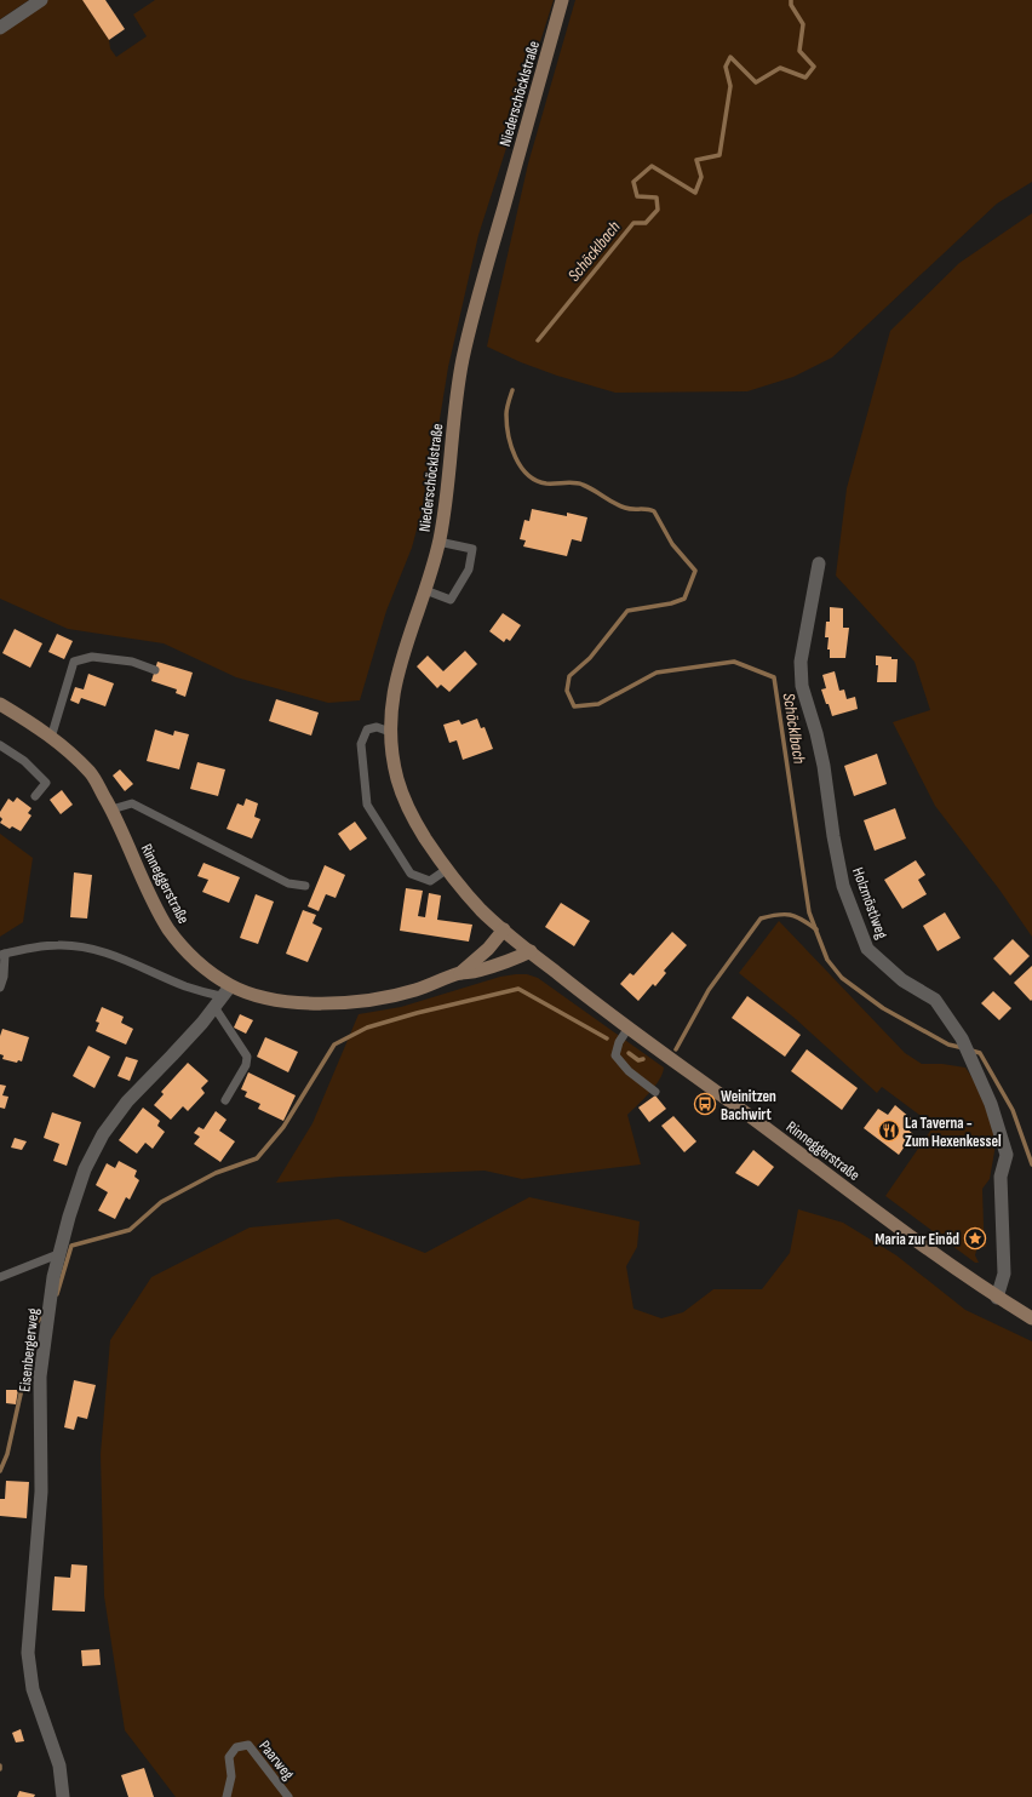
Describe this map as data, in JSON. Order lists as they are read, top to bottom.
{
  "streets": {
    "main road": ["Niederschöcklstraße", "Rinneggerstraße"],
    "street": ["Holzmöstlweg", "Eisenbergerweg"],
    "lane": ["Paarweg"]
  },
  "crossings": [
    ["Niederschöcklstraße", "Rinneggerstraße"],
    ["Rinneggerstraße", "Holzmöstlweg"],
    ["Rinneggerstraße", "Eisenbergerweg"]
  ],
  "water": ["Schöcklbach"],
  "places": {
    "bus stop": ["Weinitzen Bachwirt"],
    "restaurant": ["La Taverna - Zum Hexenkessel"],
    "place": ["Maria zur Einöd"]
  }
}
